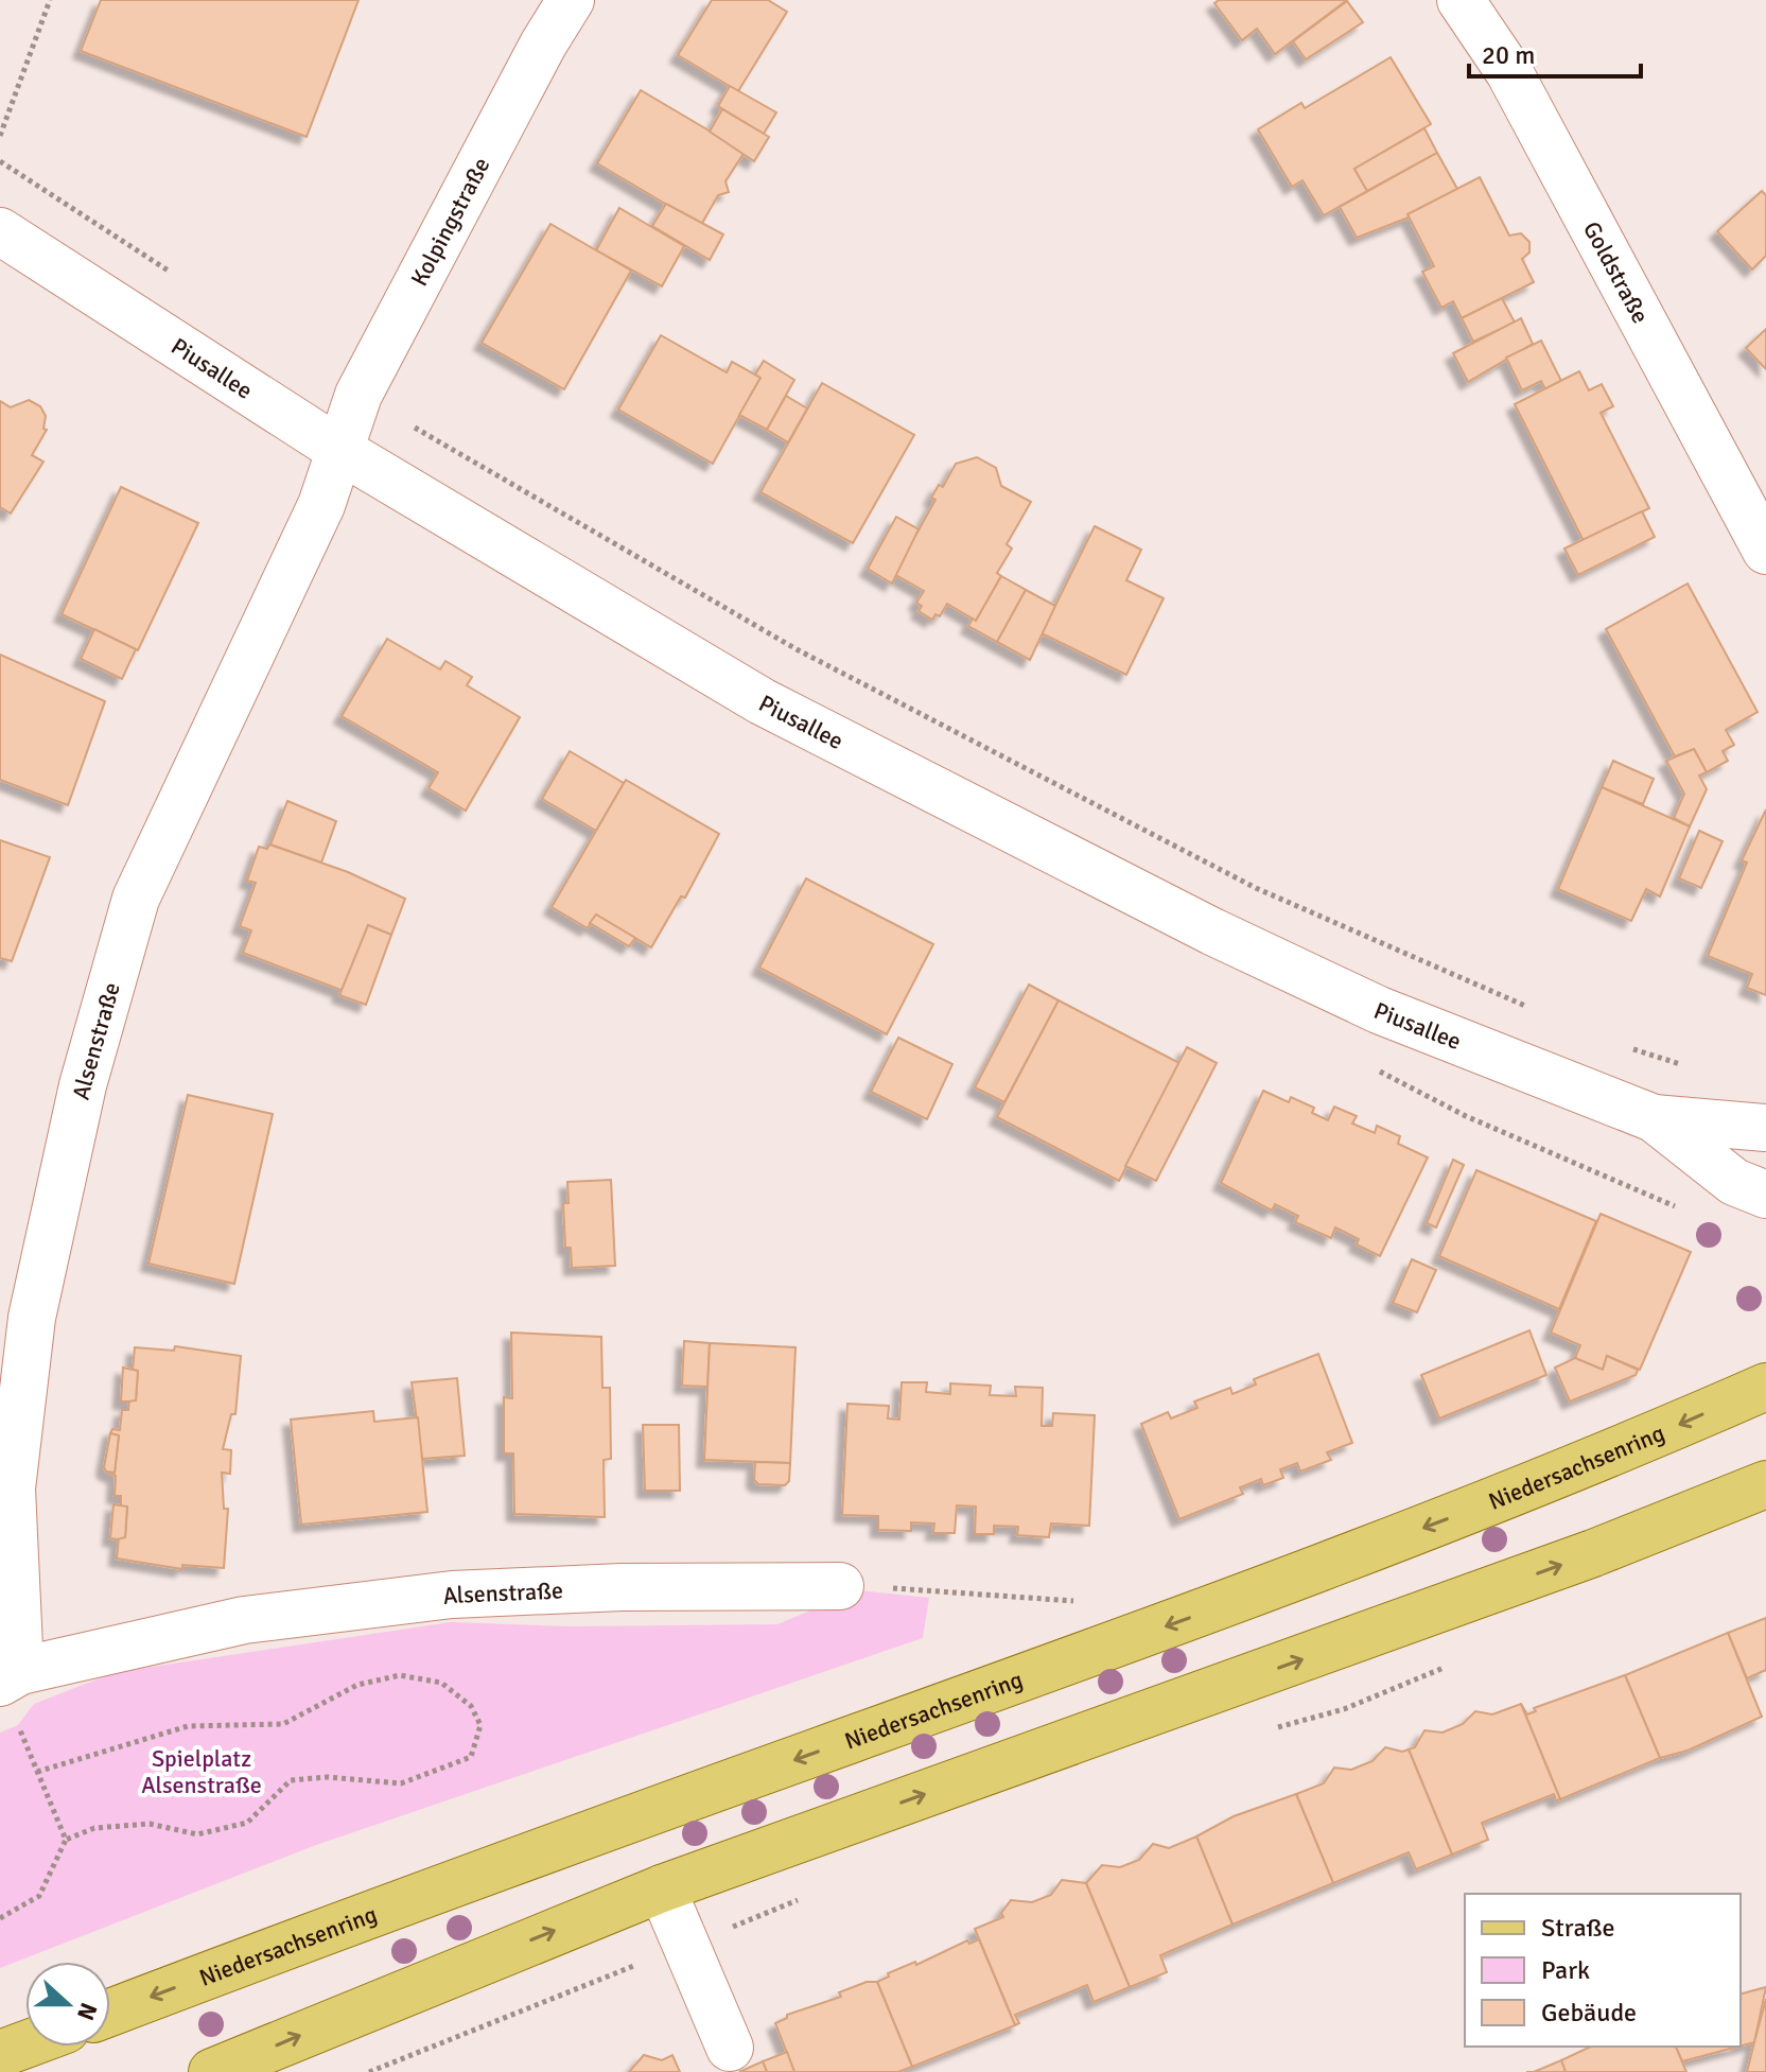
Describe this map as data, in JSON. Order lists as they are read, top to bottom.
{
  "streets": {
    "main road": ["Niedersachsenring"],
    "street": [
      "Kolpingstraße",
      "Goldstraße",
      "Piusallee",
      "Alsenstraße"
    ]
  },
  "crossings": [
    ["Kolpingstraße", "Piusallee"],
    ["Kolpingstraße", "Alsenstraße"],
    ["Piusallee", "Alsenstraße"]
  ],
  "parks": ["Spielplatz Alsenstraße"],
  "legend": ["Straße", "Park", "Gebäude"],
  "scale_bar": "20 m",
  "north": "right"
}
